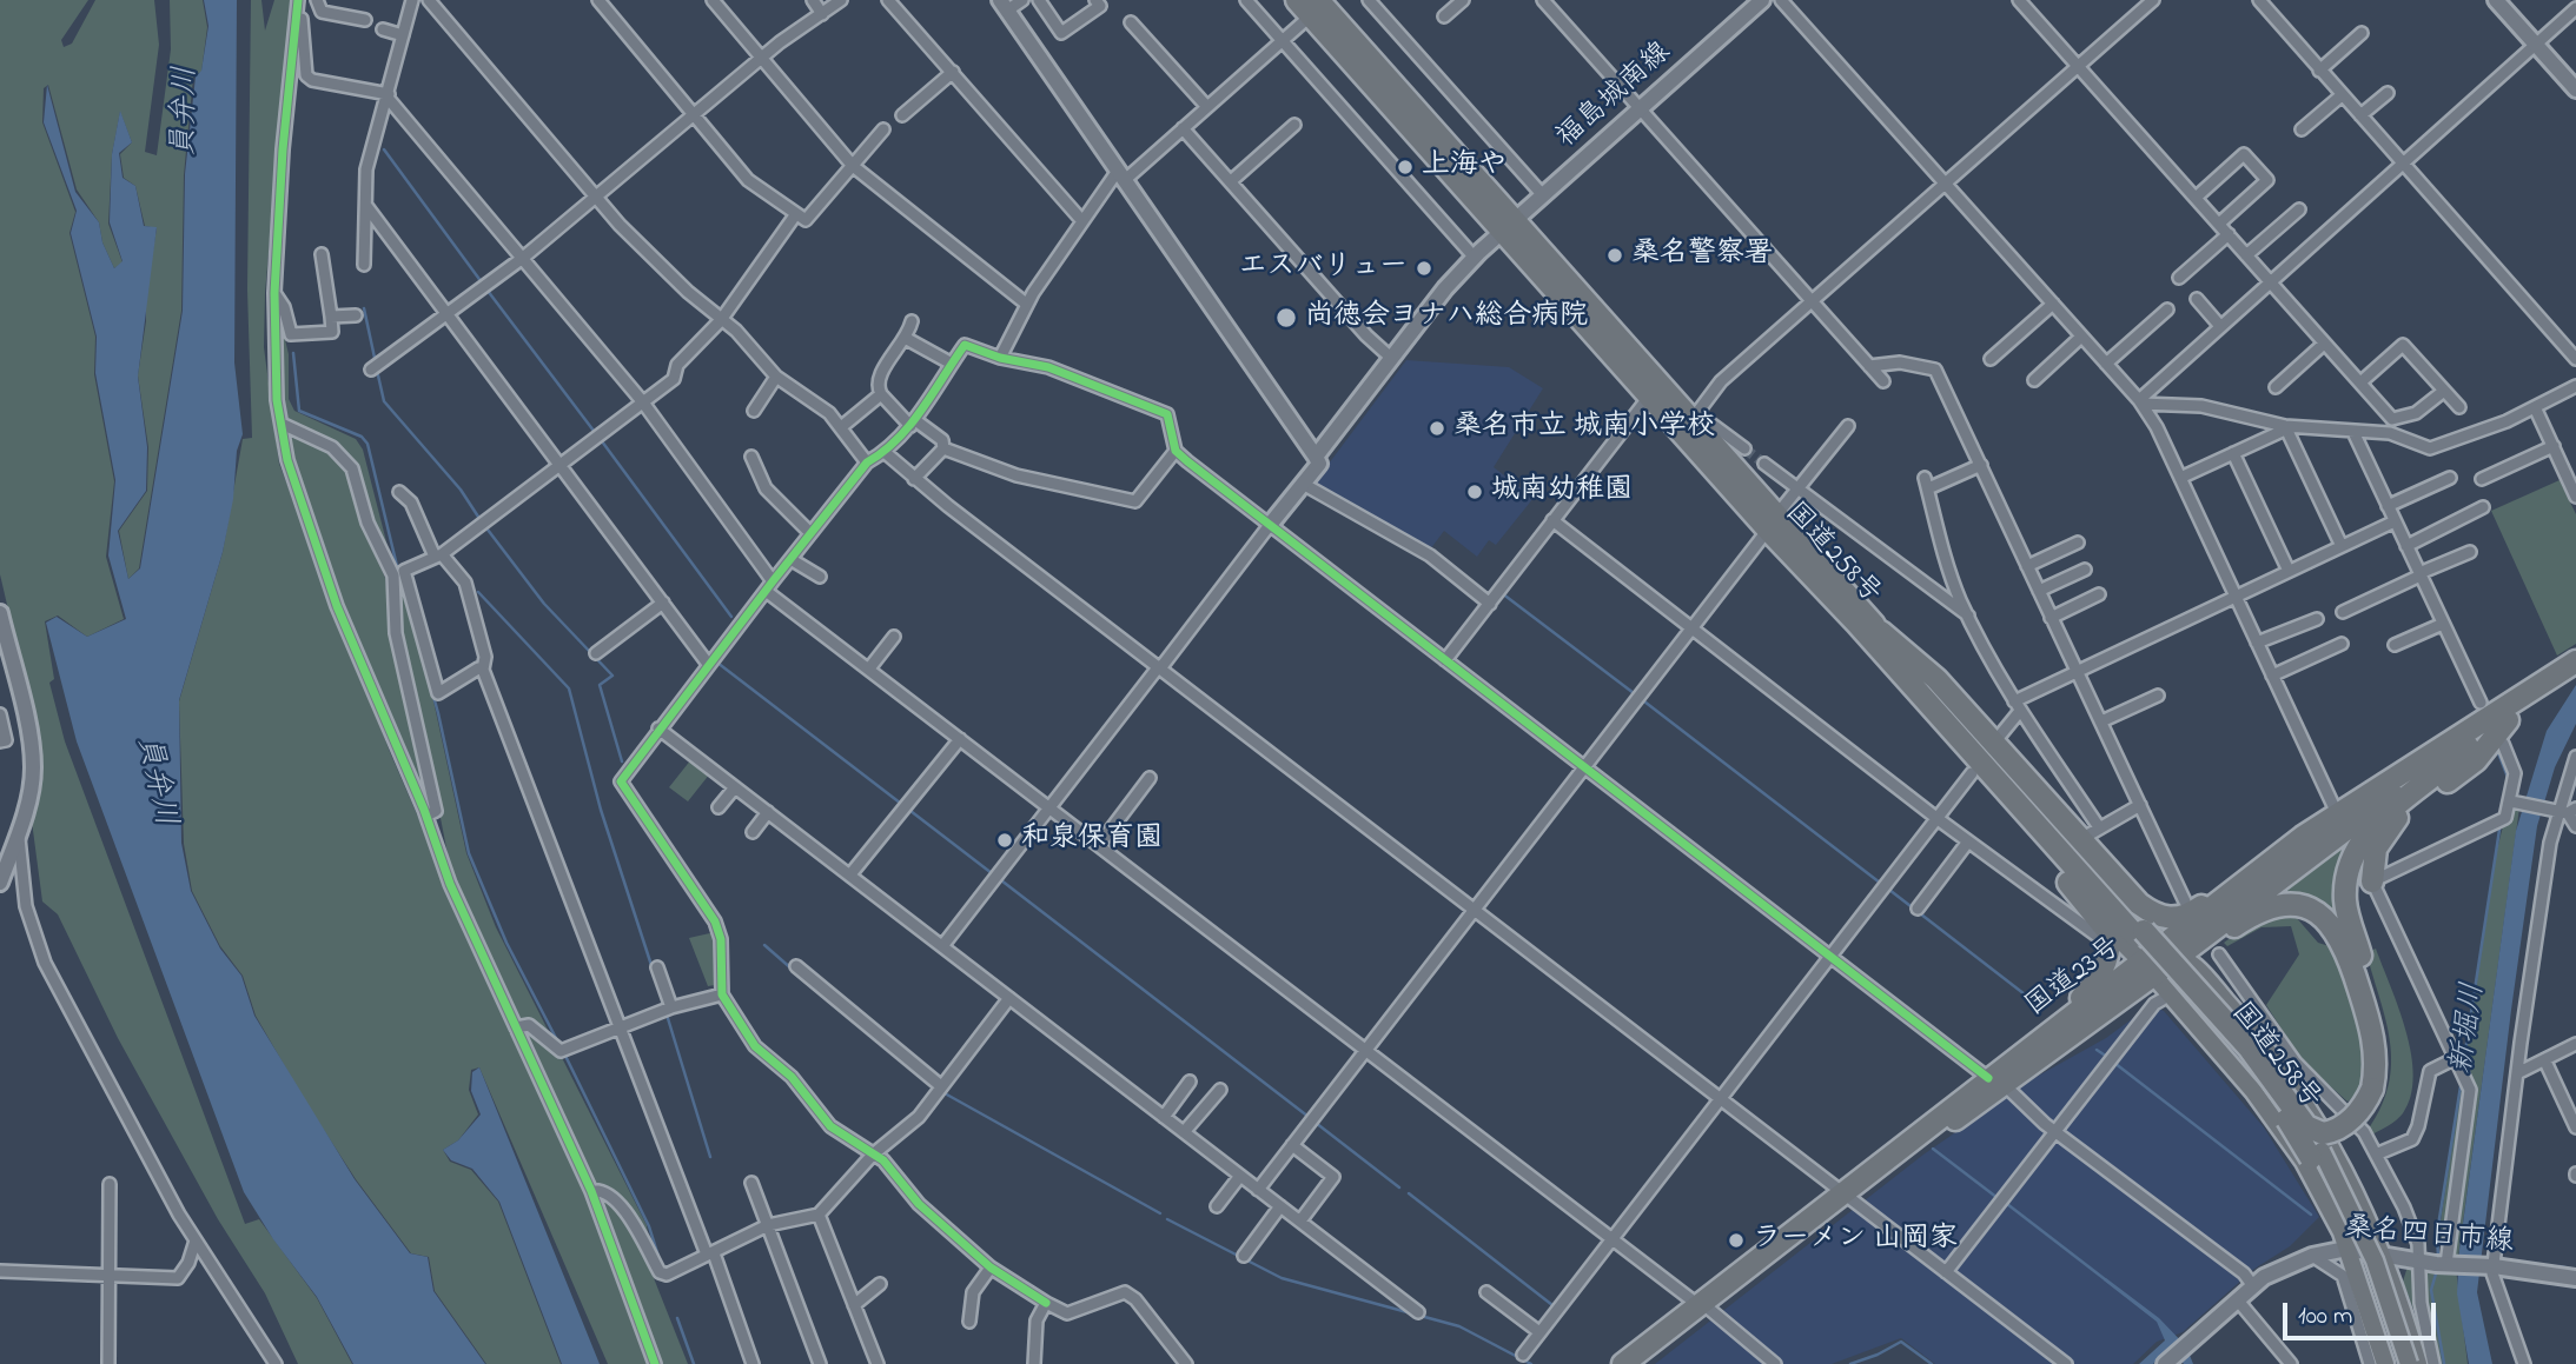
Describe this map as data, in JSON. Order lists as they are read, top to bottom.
{
  "streets": {
    "highway": ["国道258号", "国道23号"],
    "main road": ["福島城南線", "桑名四日市線"]
  },
  "crossings": [
    ["福島城南線", "国道258号"]
  ],
  "water": ["員弁川", "新堀川"],
  "places": [
    "上海や",
    "桑名警察署",
    "エスバリュー",
    "尚徳会ヨナハ総合病院",
    "桑名市立 城南小学校",
    "城南幼稚園",
    "和泉保育園",
    "ラーメン 山岡家"
  ],
  "scale_bar": "100 m"
}
